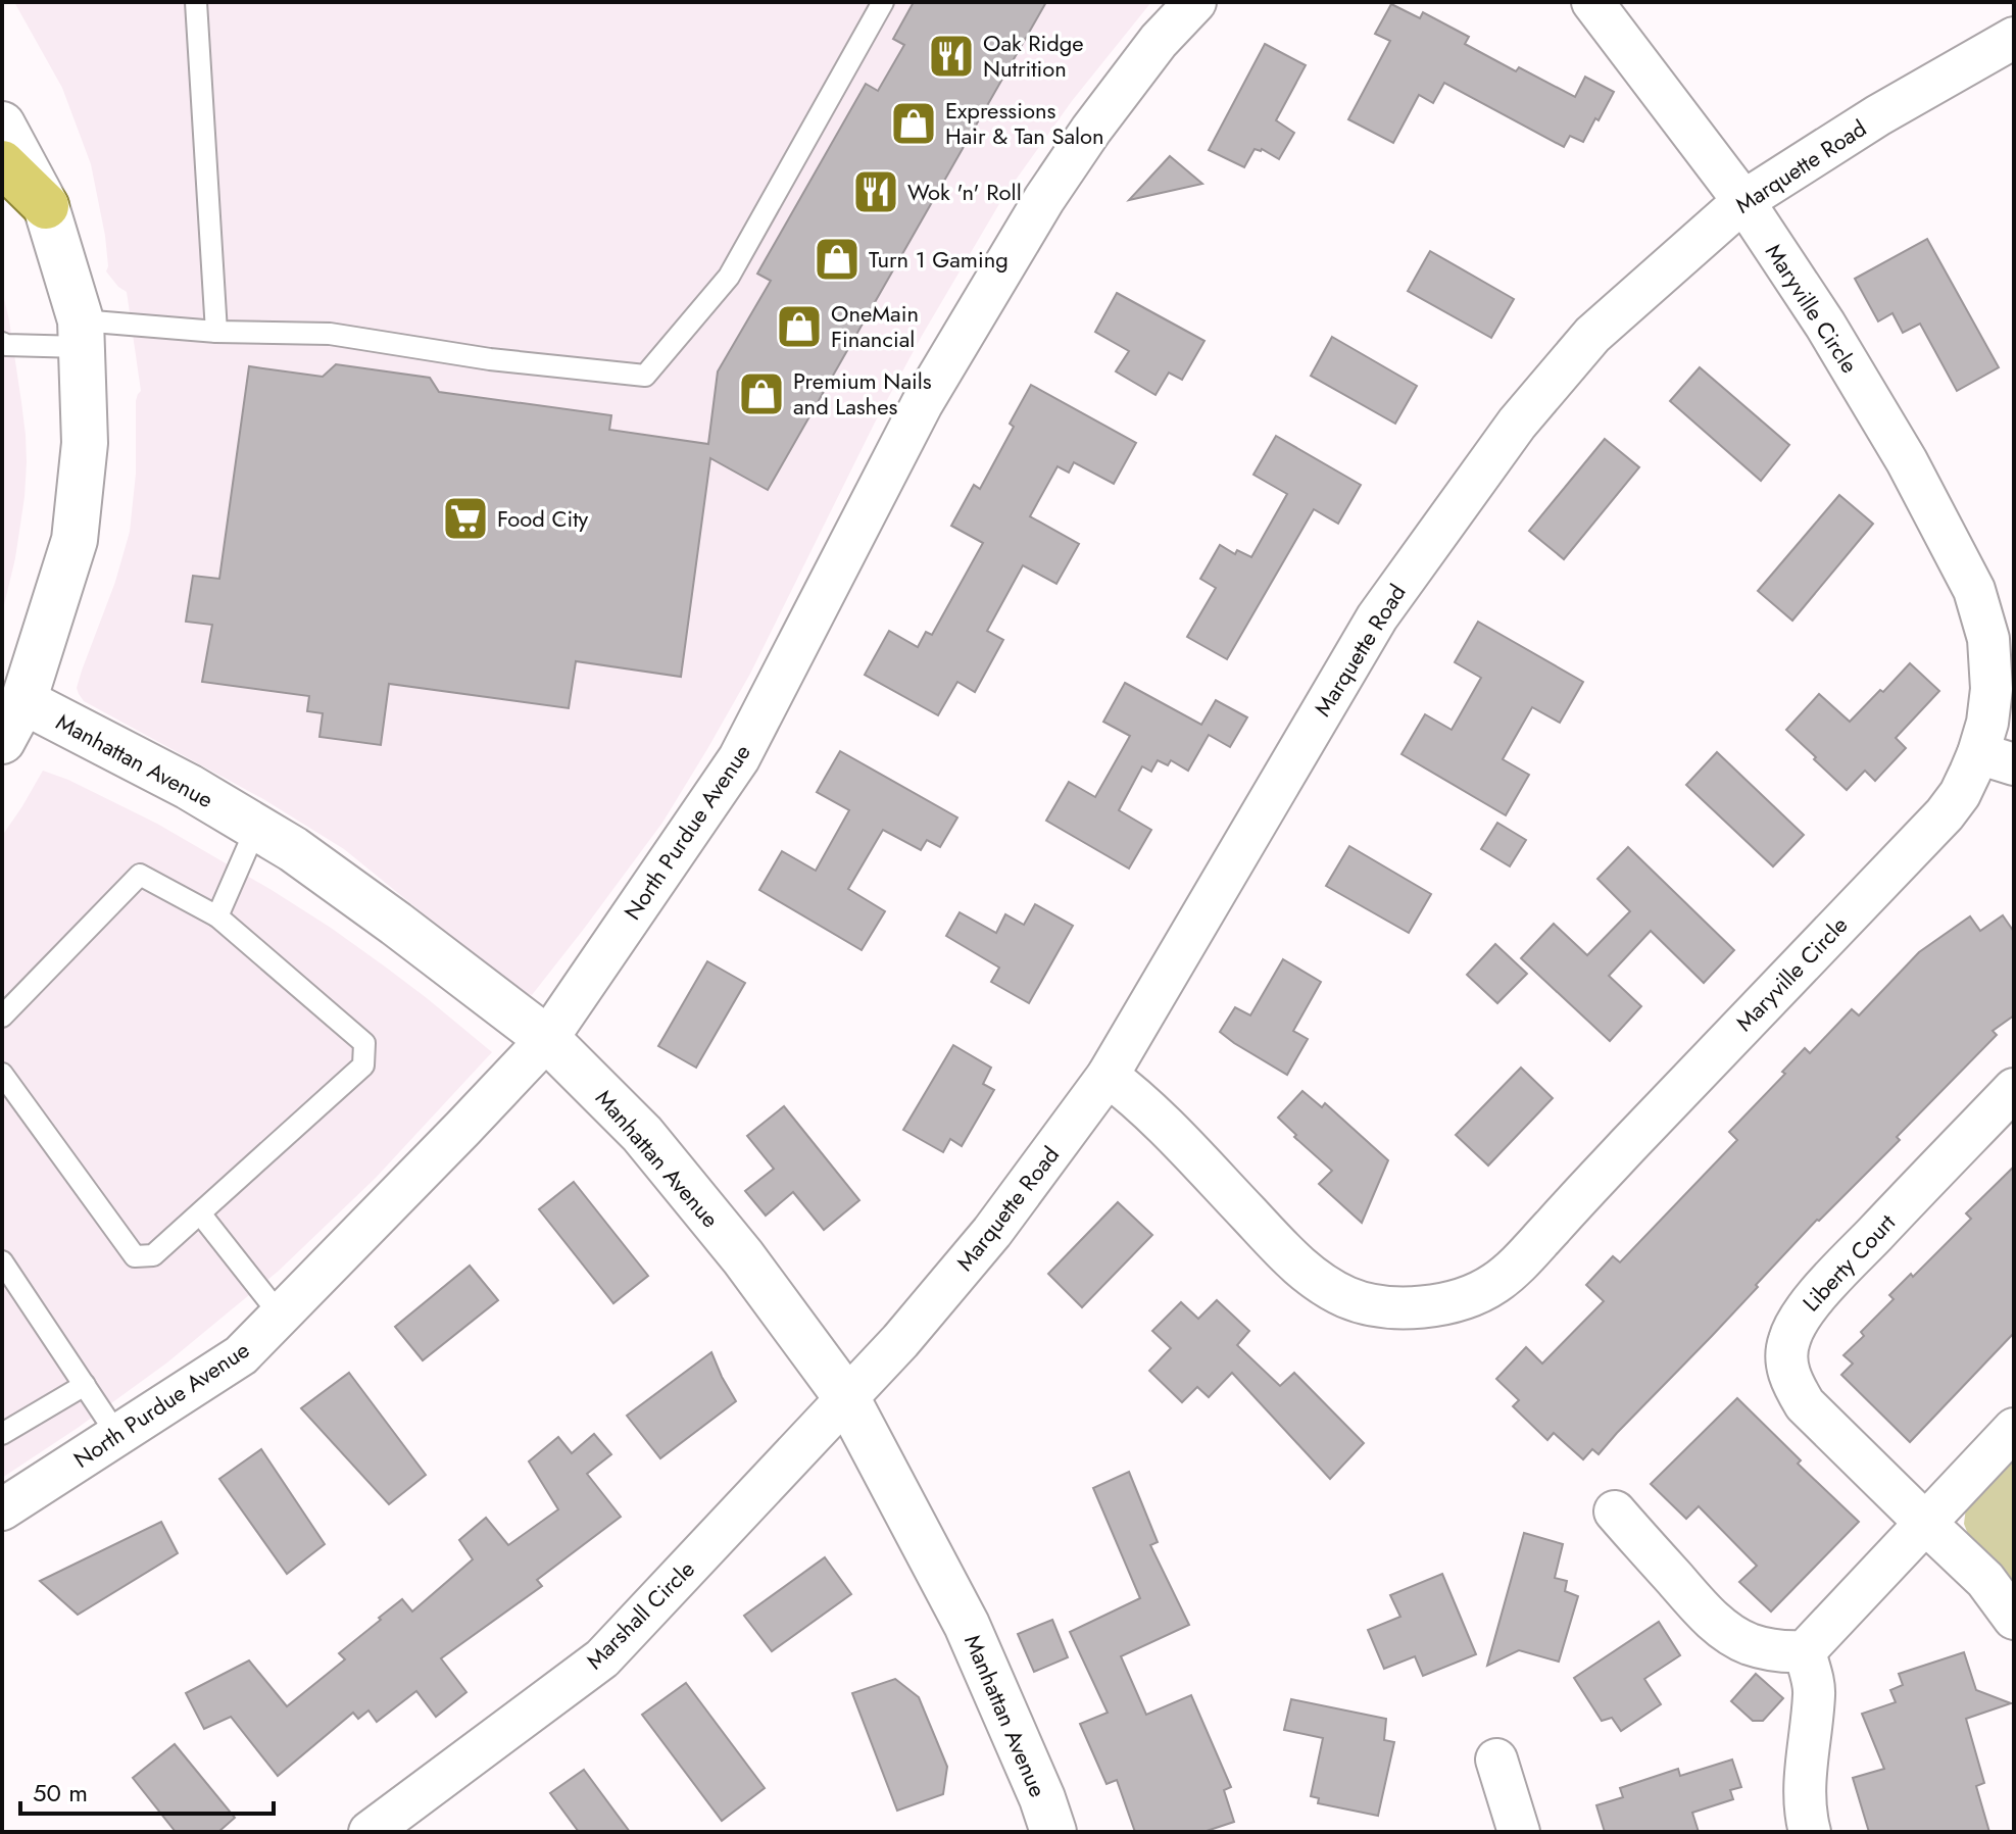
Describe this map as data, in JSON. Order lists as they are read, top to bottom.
{
  "streets": {
    "street": [
      "Marquette Road",
      "Maryville Circle",
      "Manhattan Avenue",
      "North Purdue Avenue",
      "Liberty Court",
      "Marshall Circle"
    ]
  },
  "crossings": [
    ["Marquette Road", "Maryville Circle"],
    ["Marquette Road", "Manhattan Avenue"],
    ["Marquette Road", "Marshall Circle"],
    ["Manhattan Avenue", "North Purdue Avenue"],
    ["Manhattan Avenue", "Marshall Circle"]
  ],
  "places": {
    "restaurant": ["Oak Ridge Nutrition", "Wok 'n' Roll"],
    "shop": [
      "Expressions Hair & Tan Salon",
      "Turn 1 Gaming",
      "OneMain Financial",
      "Premium Nails and Lashes"
    ],
    "supermarket": ["Food City"]
  },
  "scale_bar": "50 m"
}
